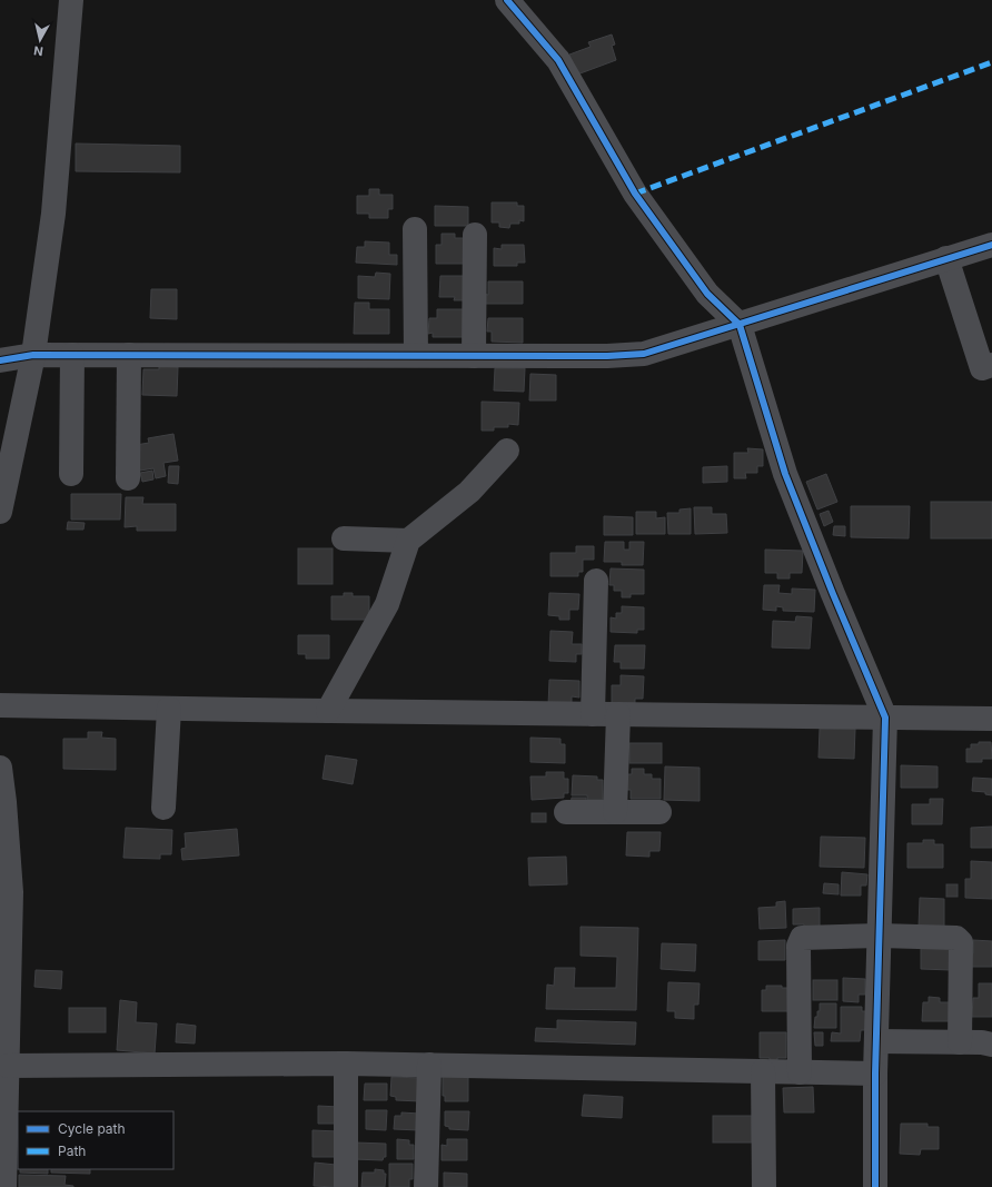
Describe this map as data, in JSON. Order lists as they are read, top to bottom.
{
  "legend": ["Cycle path", "Path"],
  "north": "bottom"
}
